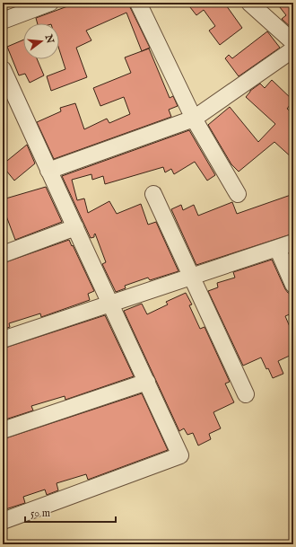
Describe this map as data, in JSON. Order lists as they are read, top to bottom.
{
  "scale_bar": "50 m",
  "north": "right"
}
